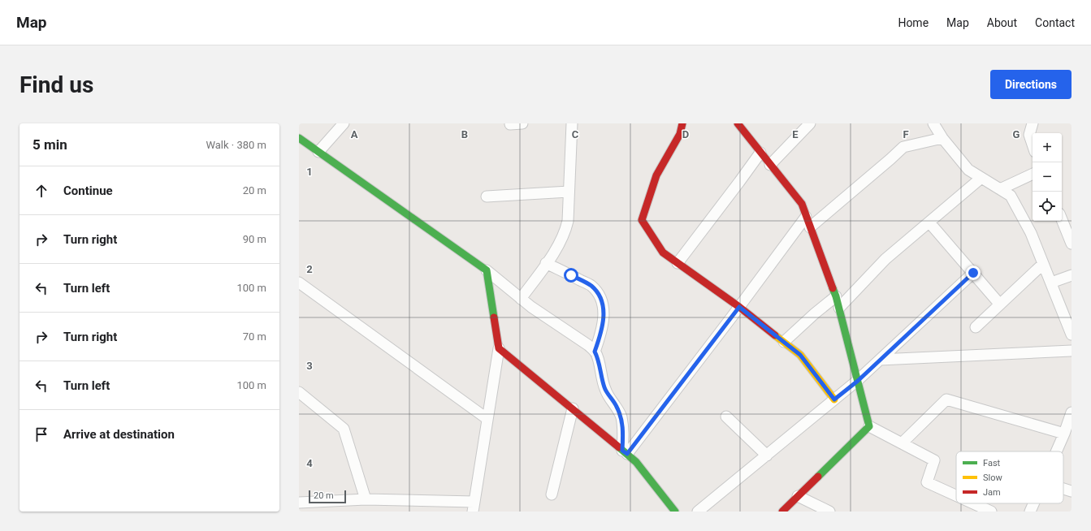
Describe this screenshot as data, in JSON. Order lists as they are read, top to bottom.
{
  "legend": ["Fast", "Slow", "Jam"],
  "scale_bar": "20 m",
  "page": {
    "header": "Map",
    "nav": [
      "Home",
      "Map",
      "About",
      "Contact"
    ],
    "buttons": "Directions",
    "title": "Find us",
    "heading": ["5 min", "Walk · 380 m"],
    "map_buttons": ["+", "−"],
    "list": [
      ["Continue", "20 m"],
      ["Turn right", "90 m"],
      ["Turn left", "100 m"],
      ["Turn right", "70 m"],
      ["Turn left", "100 m"],
      "Arrive at destination"
    ],
    "scale": "20 m"
  },
  "grid": {
    "columns": [
      "A",
      "B",
      "C",
      "D",
      "E",
      "F",
      "G"
    ],
    "rows": [
      "1",
      "2",
      "3",
      "4"
    ]
  }
}
